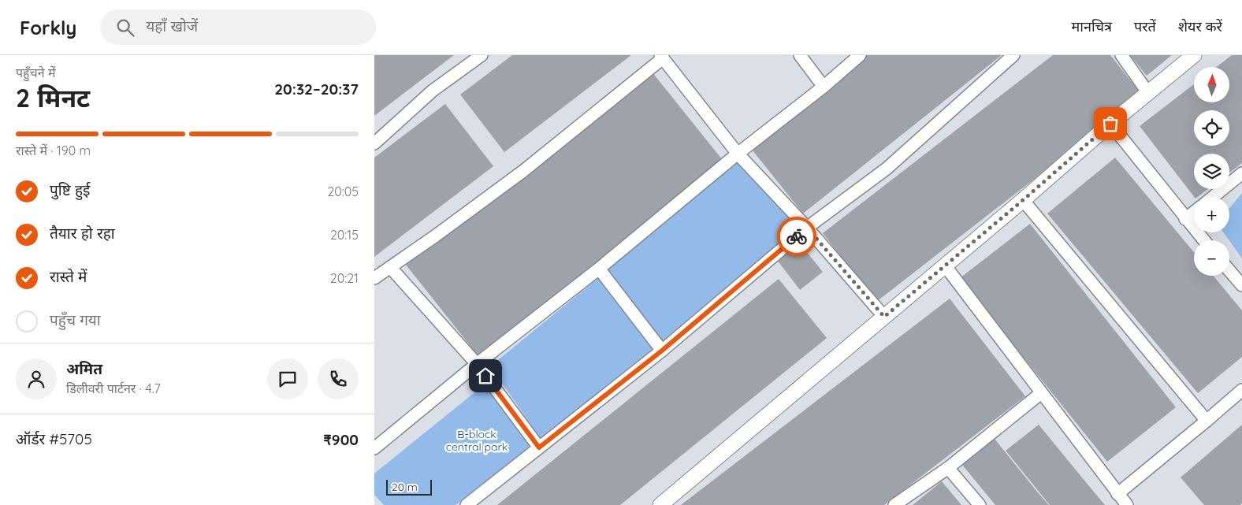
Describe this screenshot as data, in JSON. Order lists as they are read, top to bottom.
{
  "parks": ["B-block central park"],
  "scale_bar": "20 m",
  "north": "top",
  "page": {
    "header": "Forkly",
    "search": "यहाँ खोजें",
    "nav": ["मानचित्र", "परतें", "शेयर करें"],
    "heading": ["2 मिनट", "पहुँचने में", "20:32–20:37"],
    "panel": [
      "अमित",
      "डिलीवरी पार्टनर · 4.7",
      "ऑर्डर #5705",
      "₹900"
    ],
    "map_buttons": ["+", "−"],
    "bar": "रास्ते में · 190 m",
    "list": [
      ["पुष्टि हुई", "20:05"],
      ["तैयार हो रहा", "20:15"],
      ["रास्ते में", "20:21"],
      "पहुँच गया"
    ],
    "scale": "20 m"
  }
}
